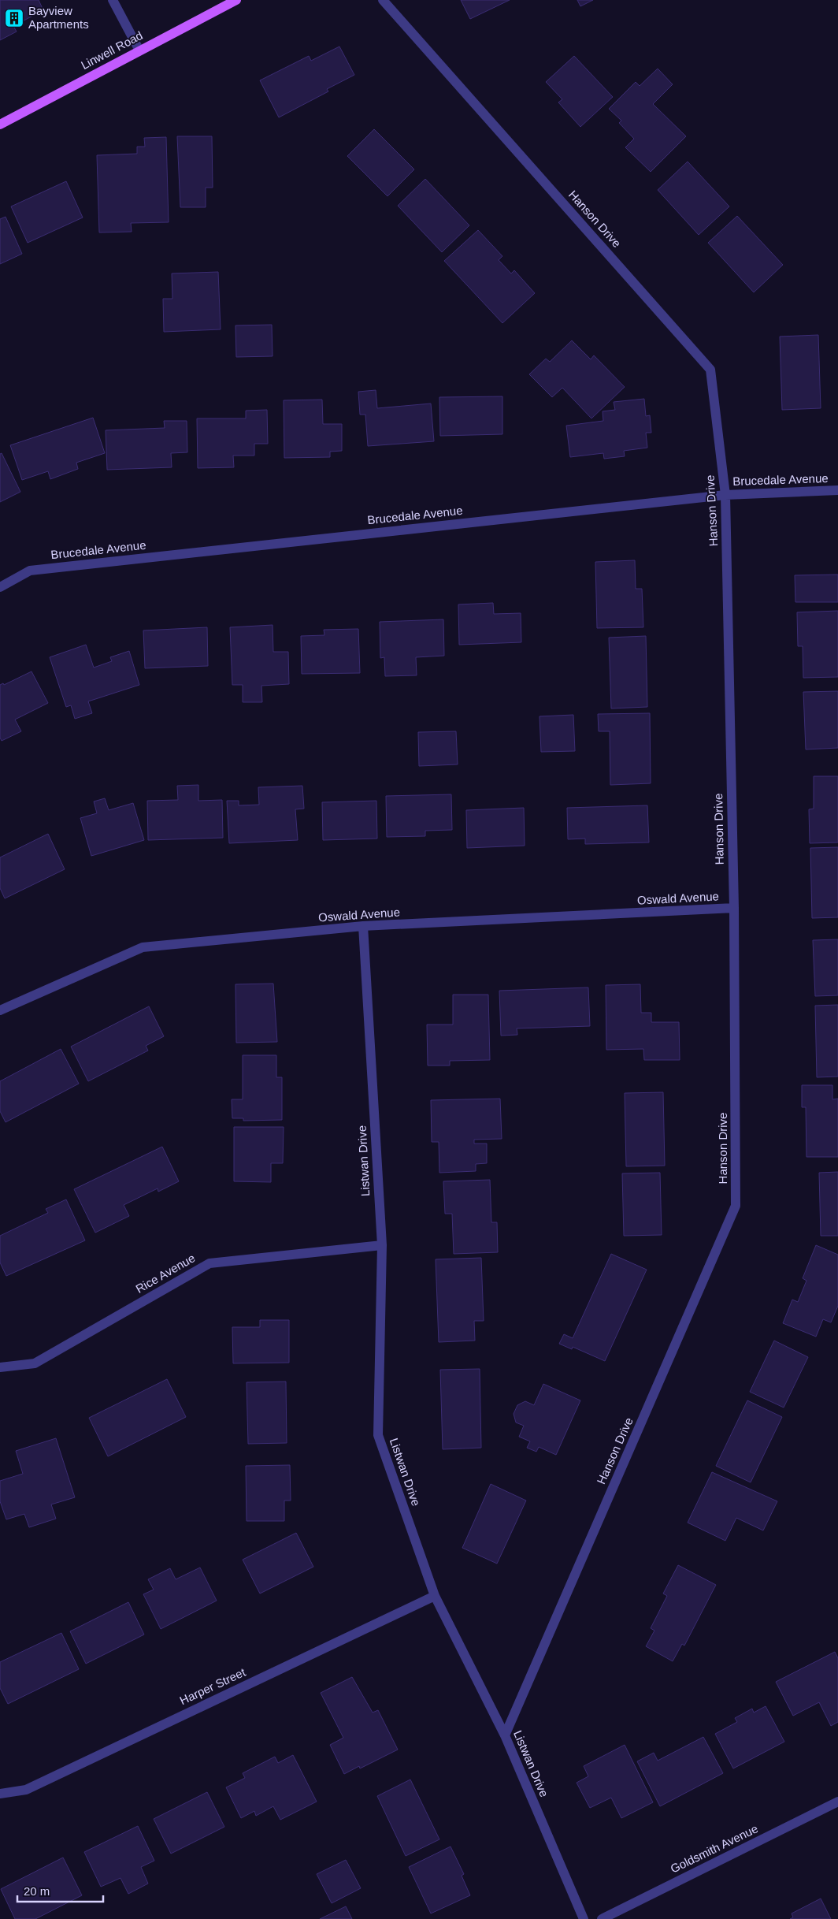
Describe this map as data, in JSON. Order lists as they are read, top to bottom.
{
  "streets": {
    "main road": ["Linwell Road"],
    "street": [
      "Hanson Drive",
      "Brucedale Avenue",
      "Oswald Avenue",
      "Listwan Drive",
      "Rice Avenue",
      "Harper Street",
      "Goldsmith Avenue"
    ]
  },
  "crossings": [
    ["Hanson Drive", "Brucedale Avenue"],
    ["Hanson Drive", "Oswald Avenue"],
    ["Hanson Drive", "Listwan Drive"],
    ["Oswald Avenue", "Listwan Drive"],
    ["Listwan Drive", "Rice Avenue"],
    ["Listwan Drive", "Harper Street"]
  ],
  "places": {
    "building": ["Bayview Apartments"]
  },
  "scale_bar": "20 m"
}
